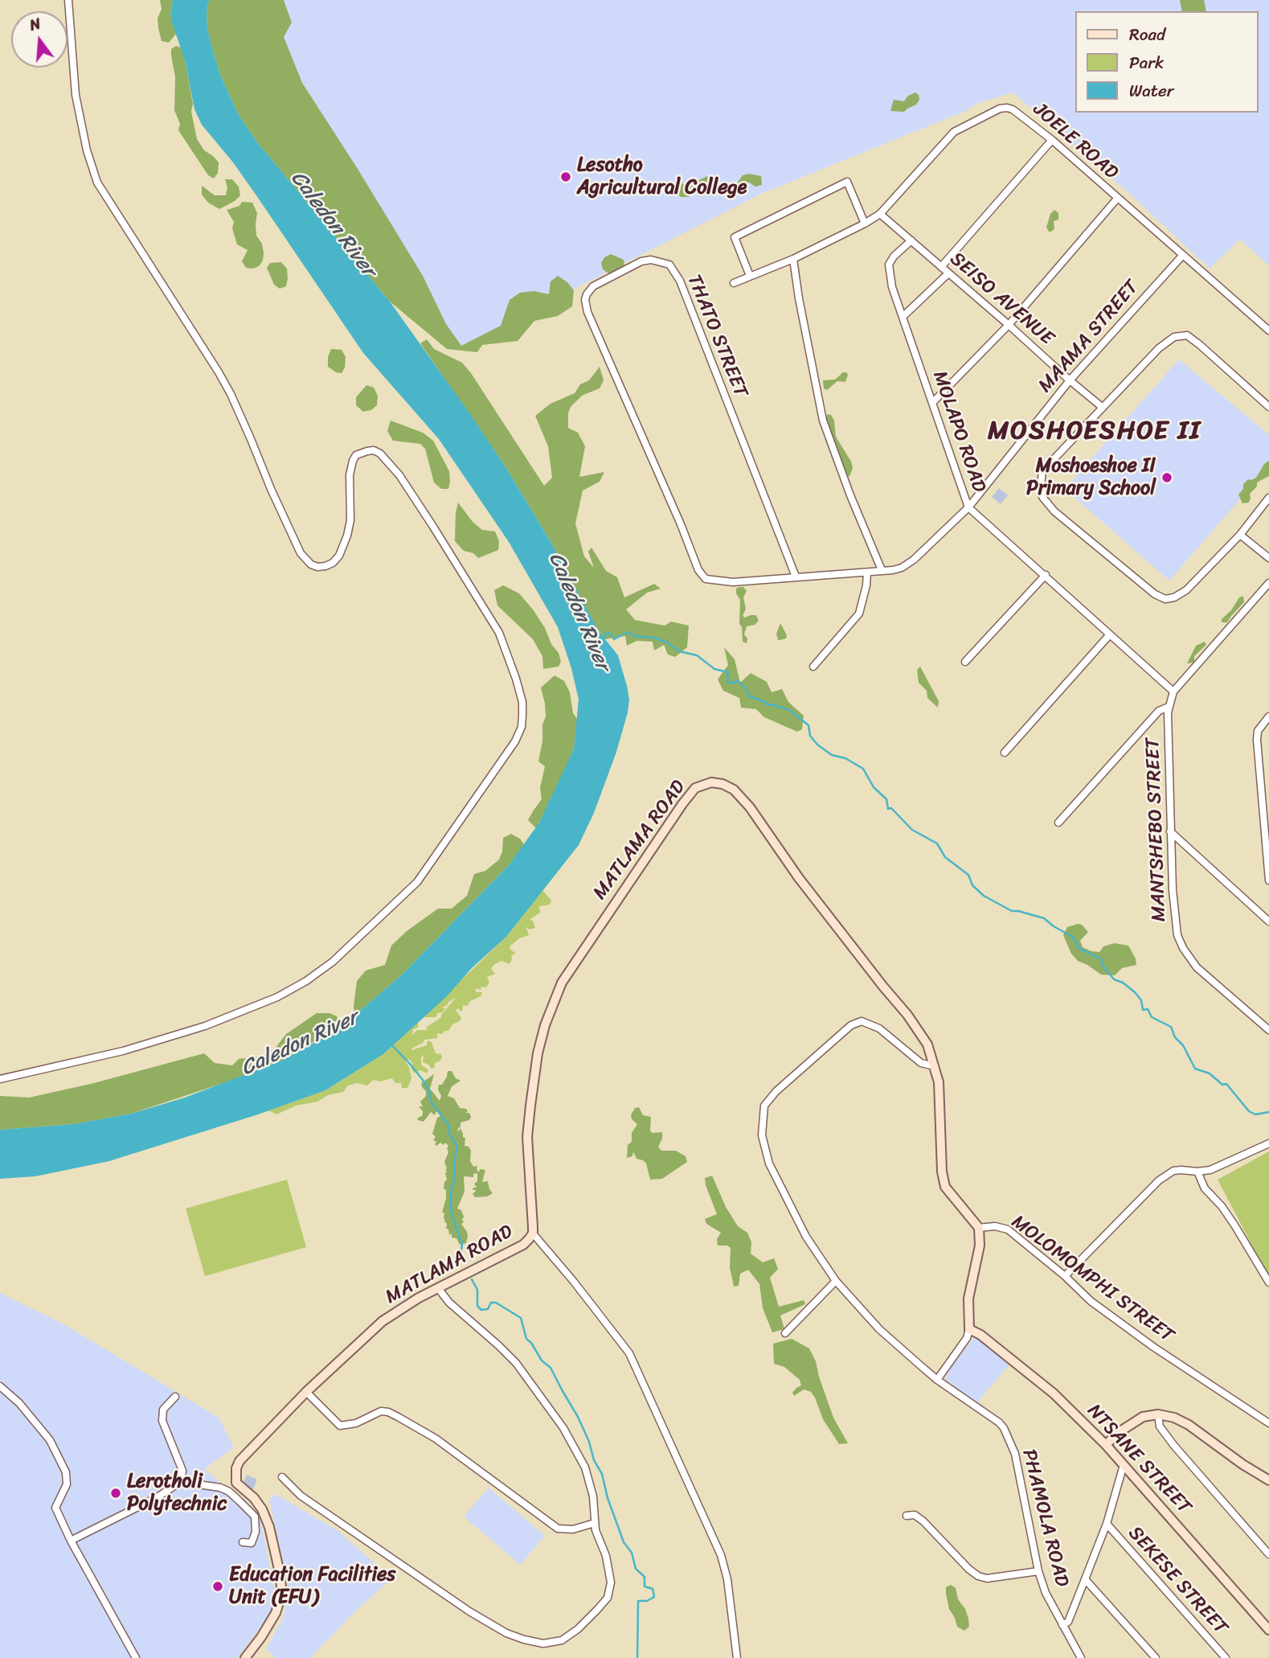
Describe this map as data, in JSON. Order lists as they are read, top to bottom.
{
  "streets": {
    "street": [
      "JOELE ROAD",
      "SEISO AVENUE",
      "THATO STREET",
      "MAAMA STREET",
      "MOLAPO ROAD",
      "MANTSHEBO STREET",
      "MATLAMA ROAD",
      "MOLOMOMPHI STREET",
      "NTSANE STREET",
      "PHAMOLA ROAD",
      "SEKESE STREET"
    ]
  },
  "crossings": [
    ["JOELE ROAD", "SEISO AVENUE"],
    ["JOELE ROAD", "MAAMA STREET"],
    ["SEISO AVENUE", "MAAMA STREET"],
    ["SEISO AVENUE", "MOLAPO ROAD"],
    ["THATO STREET", "MAAMA STREET"],
    ["MAAMA STREET", "MOLAPO ROAD"],
    ["MOLAPO ROAD", "MANTSHEBO STREET"],
    ["MATLAMA ROAD", "MOLOMOMPHI STREET"],
    ["MATLAMA ROAD", "PHAMOLA ROAD"]
  ],
  "districts": ["MOSHOESHOE II"],
  "water": ["Caledon River"],
  "places": [
    "Lesotho Agricultural College",
    "Moshoeshoe II Primary School",
    "Lerotholi Polytechnic",
    "Education Facilities Unit (EFU)"
  ],
  "legend": ["Road", "Park", "Water"],
  "north": "top"
}
